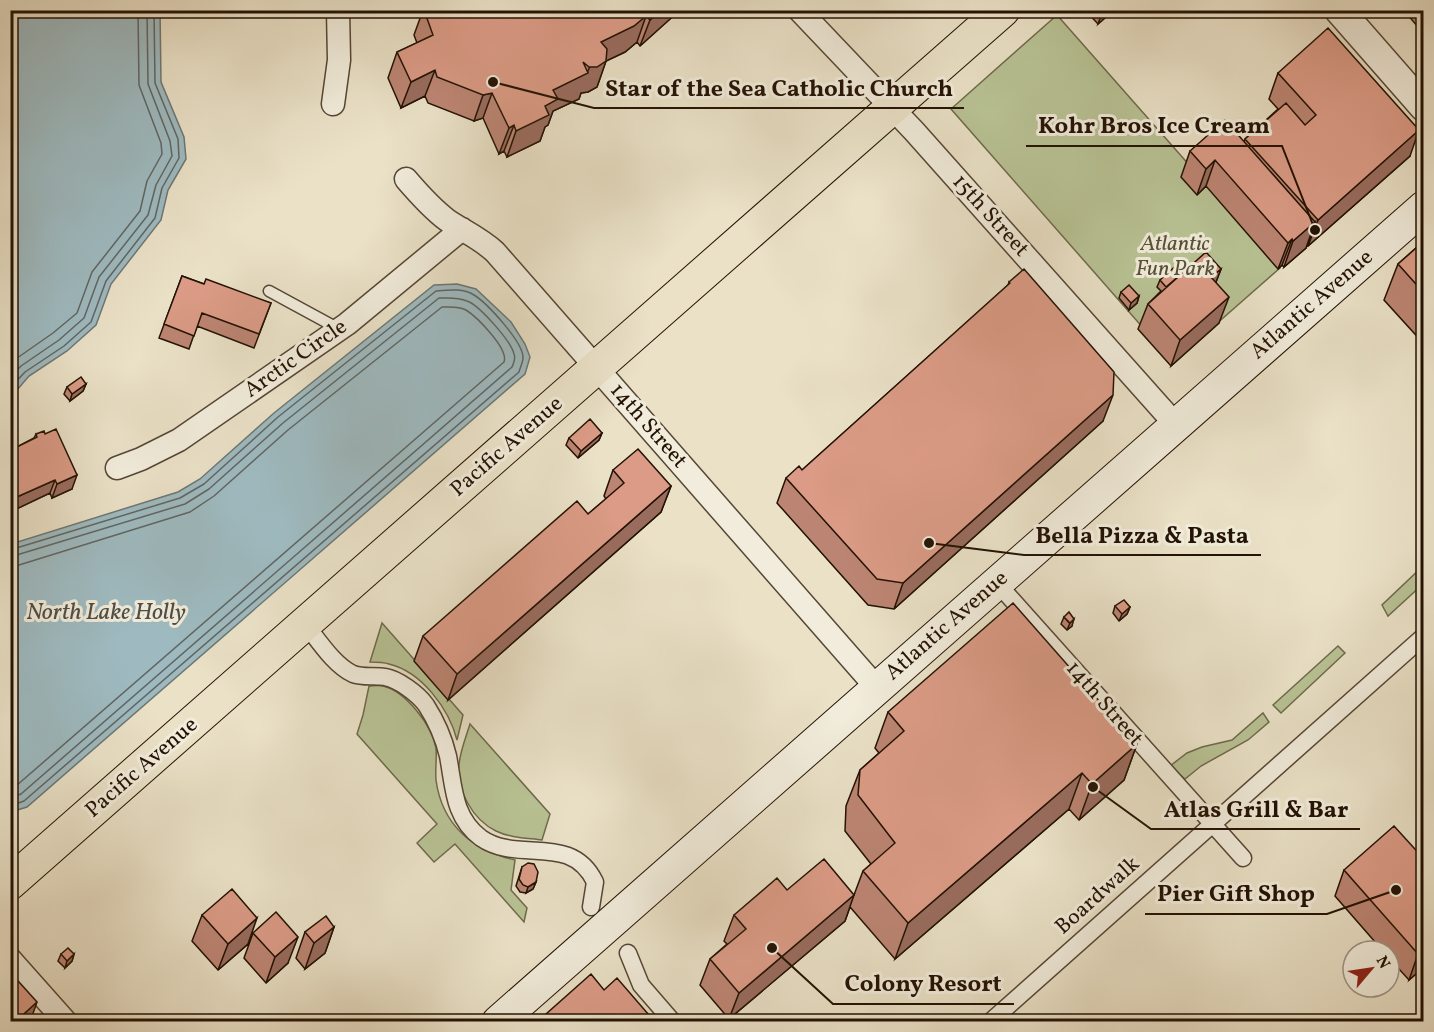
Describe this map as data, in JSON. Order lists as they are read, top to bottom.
{
  "streets": {
    "highway": ["Pacific Avenue"],
    "main road": ["Atlantic Avenue"],
    "street": [
      "15th Street",
      "Arctic Circle",
      "14th Street",
      "Boardwalk"
    ]
  },
  "crossings": [
    ["15th Street", "Atlantic Avenue"],
    ["15th Street", "Pacific Avenue"],
    ["Atlantic Avenue", "14th Street"],
    ["Arctic Circle", "14th Street"],
    ["14th Street", "Pacific Avenue"],
    ["14th Street", "Boardwalk"]
  ],
  "water": ["North Lake Holly"],
  "parks": ["Atlantic Fun Park"],
  "places": [
    "Star of the Sea Catholic Church",
    "Kohr Bros Ice Cream",
    "Bella Pizza & Pasta",
    "Atlas Grill & Bar",
    "Pier Gift Shop",
    "Colony Resort"
  ],
  "north": "top right"
}
